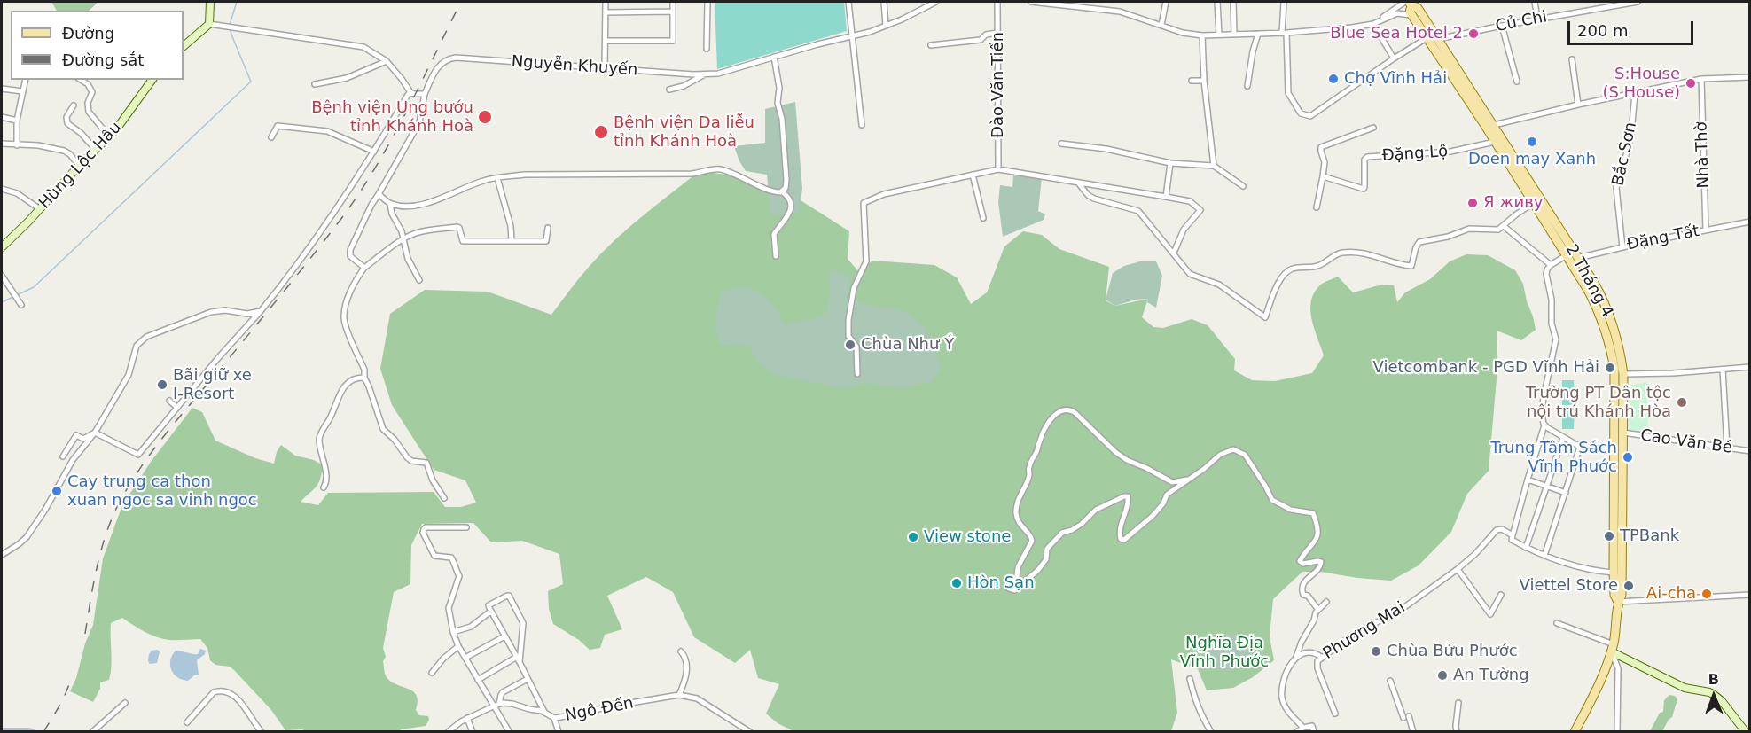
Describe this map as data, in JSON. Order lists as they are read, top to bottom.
{
  "streets": {
    "main road": ["2 Tháng 4"],
    "street": [
      "Củ Chi",
      "Nguyễn Khuyến",
      "Đào Văn Tiến",
      "Đặng Lộ",
      "Bắc Sơn",
      "Nhà Thờ",
      "Hùng Lộc Hầu",
      "Đặng Tất",
      "Cao Văn Bé",
      "Phương Mai",
      "Ngô Đến"
    ]
  },
  "crossings": [
    ["Củ Chi", "2 Tháng 4"],
    ["Đặng Lộ", "2 Tháng 4"],
    ["Bắc Sơn", "Đặng Tất"],
    ["Nhà Thờ", "Đặng Tất"],
    ["Đặng Tất", "2 Tháng 4"],
    ["2 Tháng 4", "Cao Văn Bé"]
  ],
  "parks": ["Nghĩa Địa Vĩnh Phước"],
  "places": [
    "Blue Sea Hotel 2",
    "Chợ Vĩnh Hải",
    "S:House (S House)",
    "Bệnh viện Ung bướu tỉnh Khánh Hoà",
    "Bệnh viện Da liễu tỉnh Khánh Hoà",
    "Doen may Xanh",
    "Я живу",
    "Chùa Như Ý",
    "Vietcombank - PGD Vĩnh Hải",
    "Bãi giữ xe I-Resort",
    "Trường PT Dân tộc nội trú Khánh Hòa",
    "Trung Tâm Sách Vĩnh Phước",
    "Cay trung ca thon xuan ngoc sa vinh ngoc",
    "TPBank",
    "View stone",
    "Hòn Sạn",
    "Viettel Store",
    "Ai-cha",
    "Chùa Bửu Phước",
    "An Tường"
  ],
  "legend": ["Đường", "Đường sắt"],
  "scale_bar": "200 m",
  "north": "top"
}
